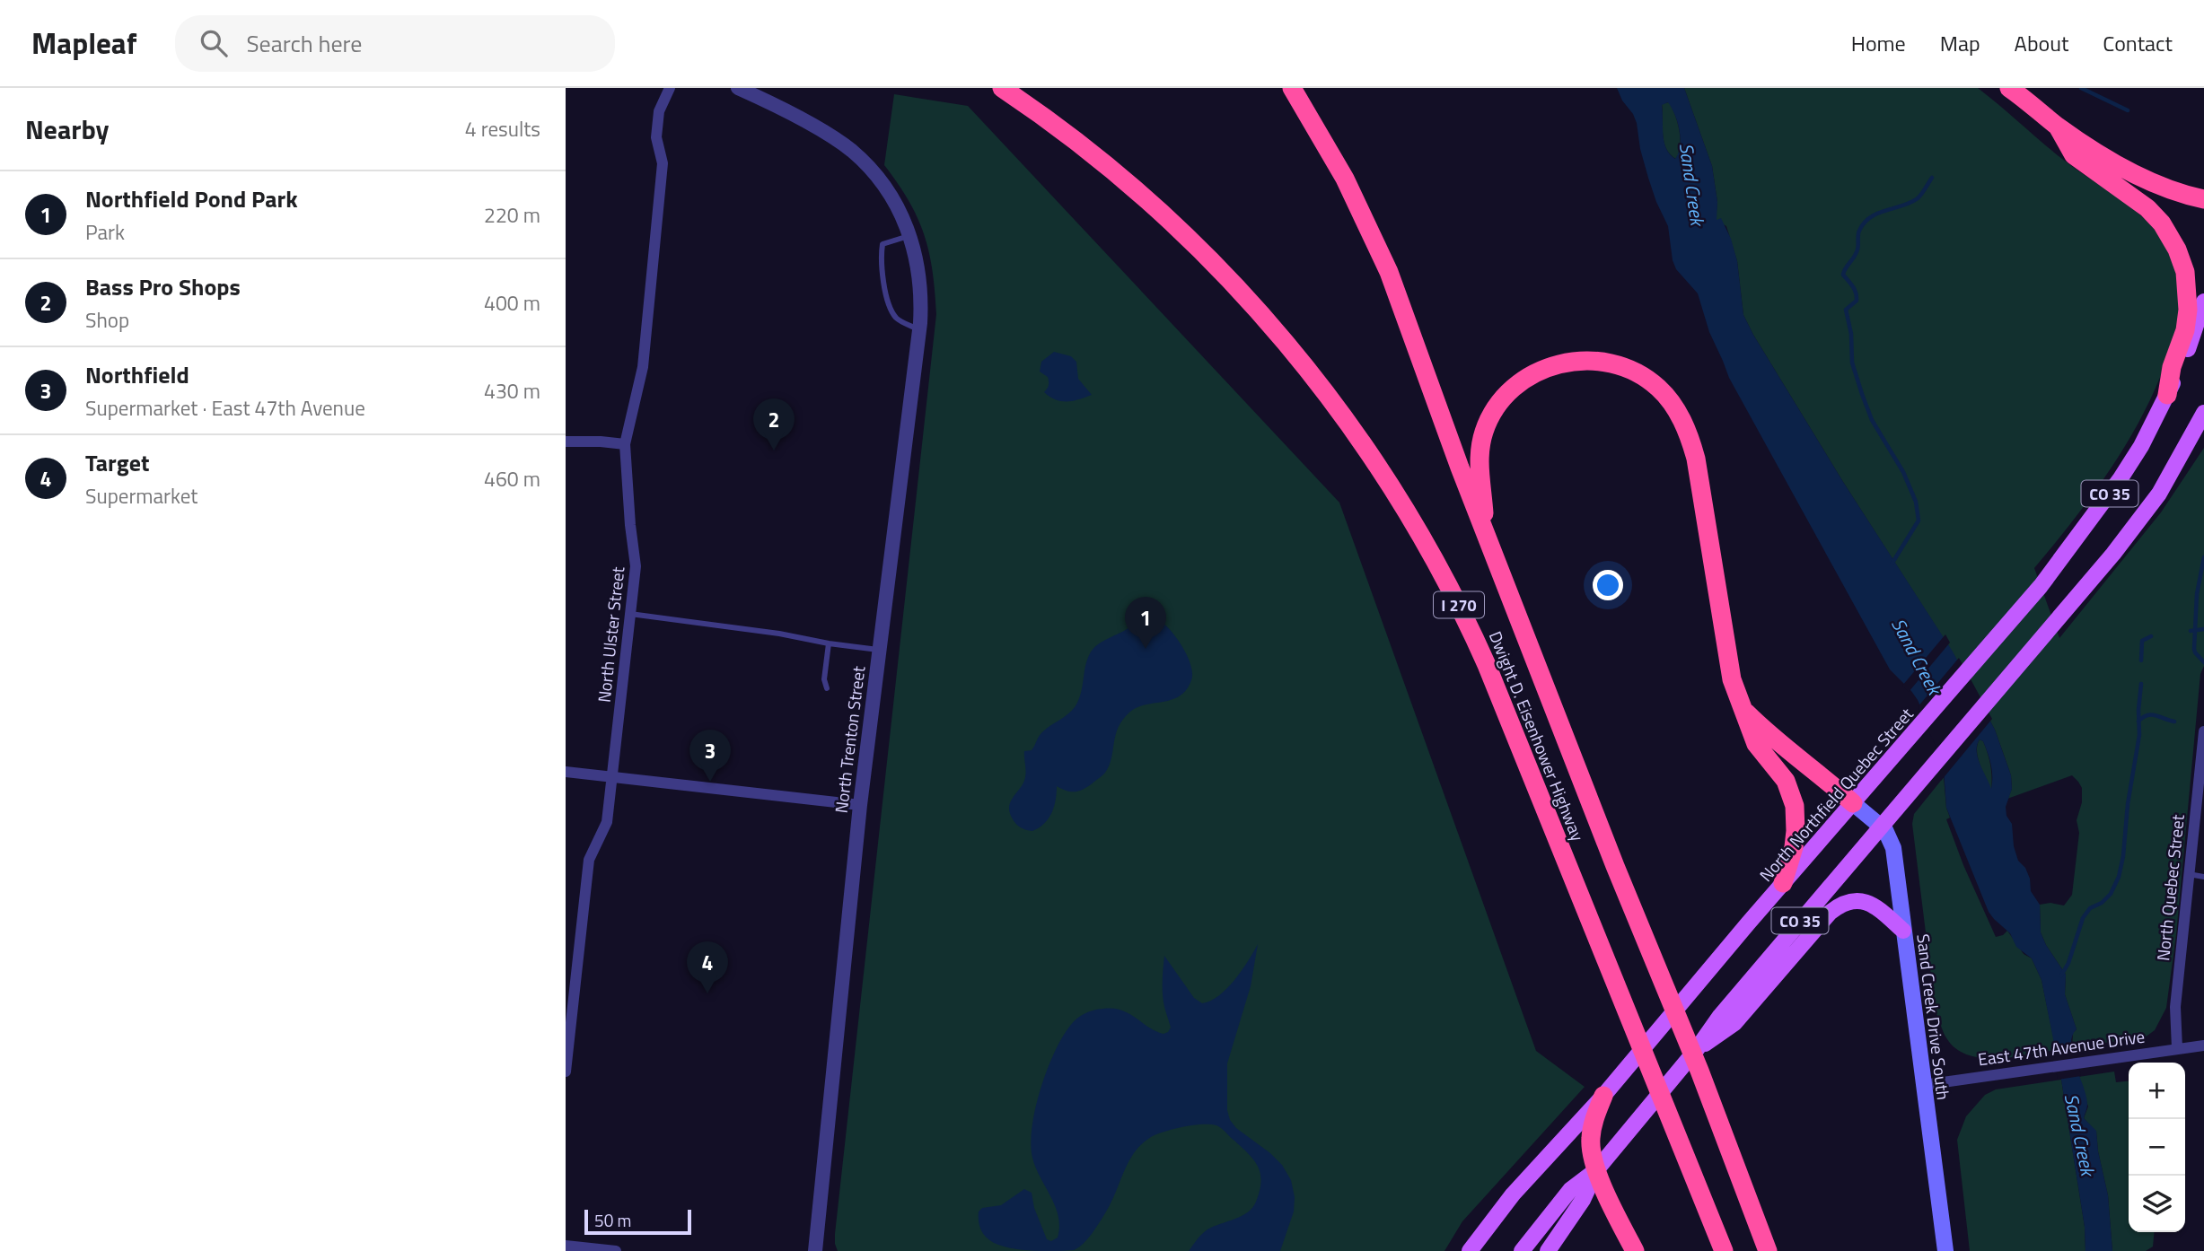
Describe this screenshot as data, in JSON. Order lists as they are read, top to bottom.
{
  "streets": {
    "highway": ["I 270", "Dwight D. Eisenhower Highway"],
    "main road": ["CO 35", "North Northfield Quebec Street", "Sand Creek Drive South"],
    "street": [
      "North Ulster Street",
      "North Trenton Street",
      "North Quebec Street",
      "East 47th Avenue Drive"
    ]
  },
  "crossings": [
    ["CO 35", "Sand Creek Drive South"],
    ["North Northfield Quebec Street", "Sand Creek Drive South"],
    ["North Quebec Street", "East 47th Avenue Drive"],
    ["Sand Creek Drive South", "East 47th Avenue Drive"]
  ],
  "water": ["Sand Creek"],
  "scale_bar": "50 m",
  "page": {
    "header": "Mapleaf",
    "search": "Search here",
    "nav": [
      "Home",
      "Map",
      "About",
      "Contact"
    ],
    "heading": ["Nearby", "4 results"],
    "list": [
      {
        "mark": "1",
        "name": "Northfield Pond Park",
        "note": "Park",
        "value": "220 m"
      },
      {
        "mark": "2",
        "name": "Bass Pro Shops",
        "note": "Shop",
        "value": "400 m"
      },
      {
        "mark": "3",
        "name": "Northfield",
        "note": "Supermarket · East 47th Avenue",
        "value": "430 m"
      },
      {
        "mark": "4",
        "name": "Target",
        "note": "Supermarket",
        "value": "460 m"
      }
    ],
    "pins": [
      "2",
      "1",
      "3",
      "4"
    ],
    "map_buttons": ["+", "−"],
    "scale": "50 m"
  }
}
